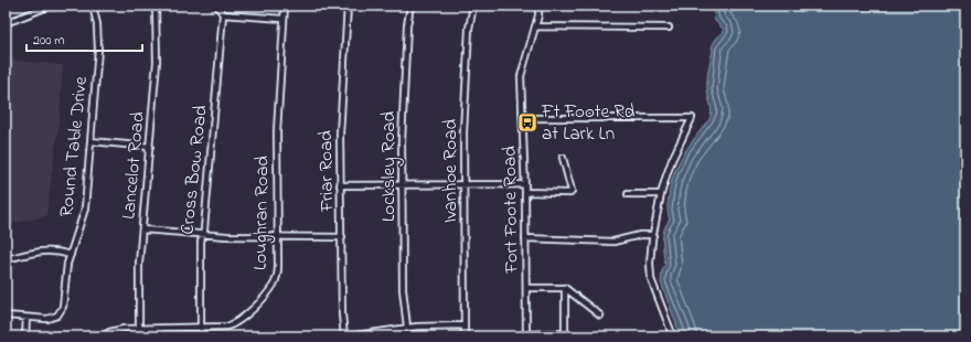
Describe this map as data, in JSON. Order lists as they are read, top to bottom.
{
  "streets": {
    "street": [
      "Round Table Drive",
      "Lancelot Road",
      "Locksley Road",
      "Cross Bow Road",
      "Friar Road",
      "Ivanhoe Road",
      "Fort Foote Road",
      "Loughran Road"
    ]
  },
  "crossings": [
    ["Lancelot Road", "Loughran Road"],
    ["Cross Bow Road", "Loughran Road"]
  ],
  "places": {
    "bus stop": ["Ft Foote Rd at Lark Ln"]
  },
  "scale_bar": "200 m"
}
